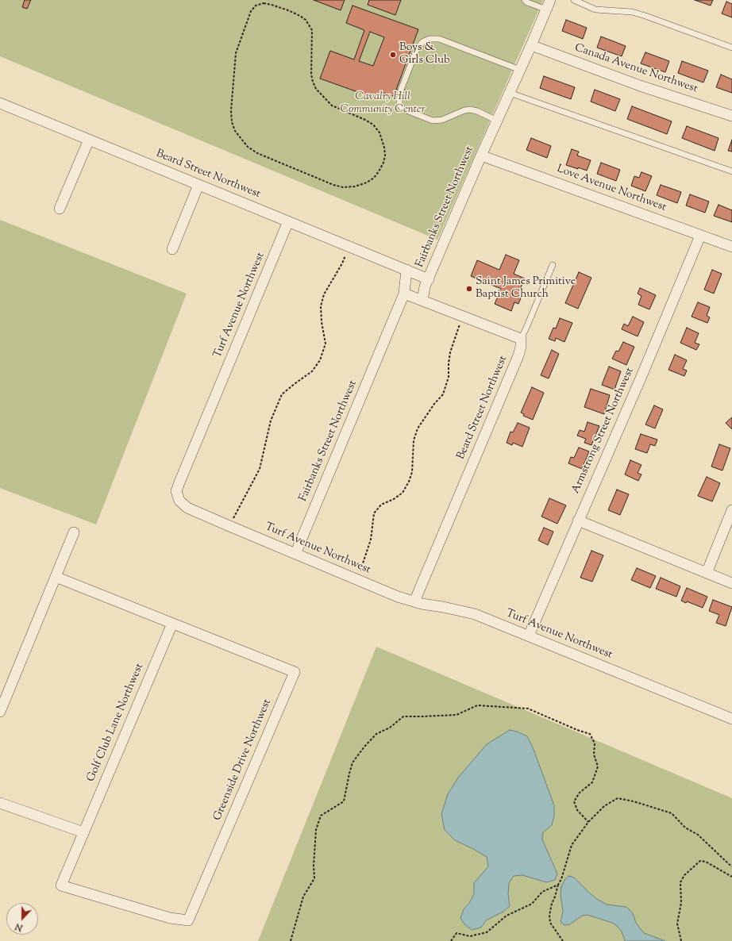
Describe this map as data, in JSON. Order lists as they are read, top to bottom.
{
  "streets": {
    "street": [
      "Canada Avenue Northwest",
      "Beard Street Northwest",
      "Love Avenue Northwest",
      "Fairbanks Street Northwest",
      "Turf Avenue Northwest",
      "Armstrong Street Northwest",
      "Golf Club Lane Northwest",
      "Greenside Drive Northwest"
    ]
  },
  "crossings": [
    ["Canada Avenue Northwest", "Fairbanks Street Northwest"],
    ["Beard Street Northwest", "Fairbanks Street Northwest"],
    ["Beard Street Northwest", "Turf Avenue Northwest"],
    ["Love Avenue Northwest", "Fairbanks Street Northwest"],
    ["Love Avenue Northwest", "Armstrong Street Northwest"],
    ["Fairbanks Street Northwest", "Turf Avenue Northwest"],
    ["Turf Avenue Northwest", "Armstrong Street Northwest"],
    ["Golf Club Lane Northwest", "Greenside Drive Northwest"]
  ],
  "parks": ["Cavalry Hill Community Center"],
  "places": ["Boys & Girls Club", "Saint James Primitive Baptist Church"],
  "north": "bottom"
}
